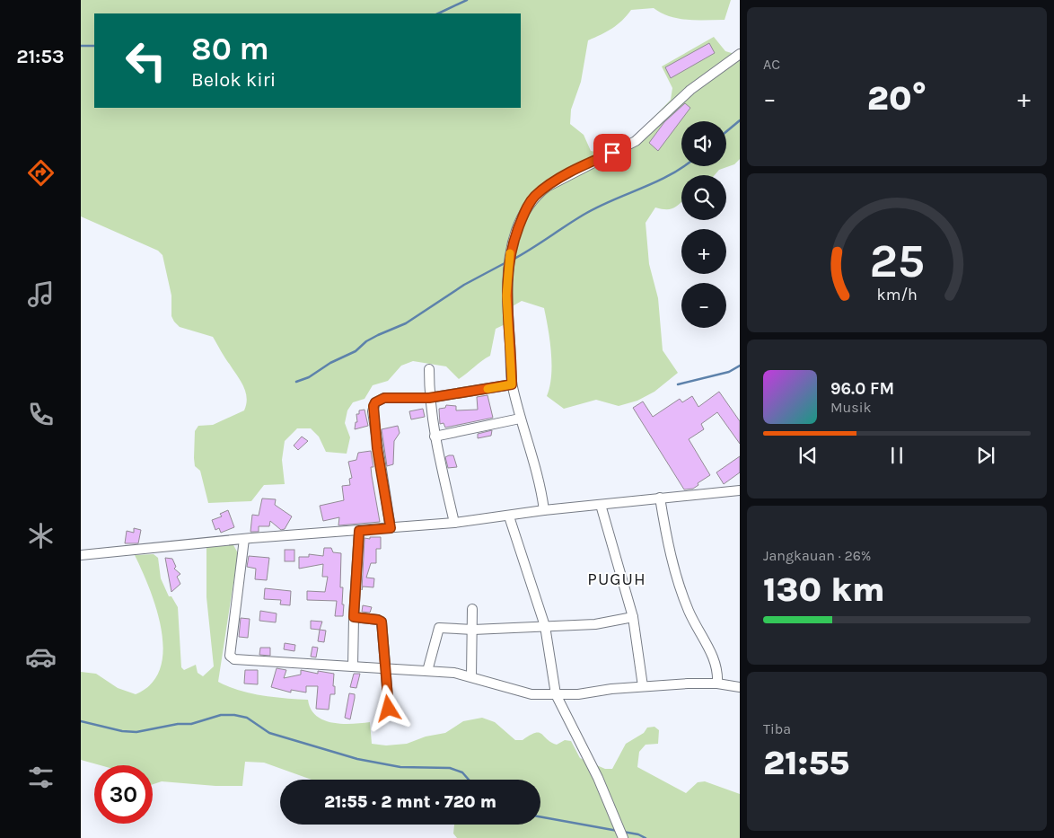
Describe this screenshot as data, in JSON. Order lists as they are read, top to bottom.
{
  "districts": ["PUGUH"],
  "page": {
    "tabs": "21:53",
    "tile": [
      "AC",
      ["Jangkauan · 26%", "130 km"],
      ["Tiba", "21:55"]
    ],
    "turn": ["80 m", "Belok kiri"],
    "heat": ["−", "20°", "+"],
    "map_buttons": ["+", "−"],
    "song": ["96.0 FM", "Musik"],
    "limit": "30",
    "trip": "21:55 · 2 mnt · 720 m",
    "gauge": ["25", "km/h"]
  }
}
